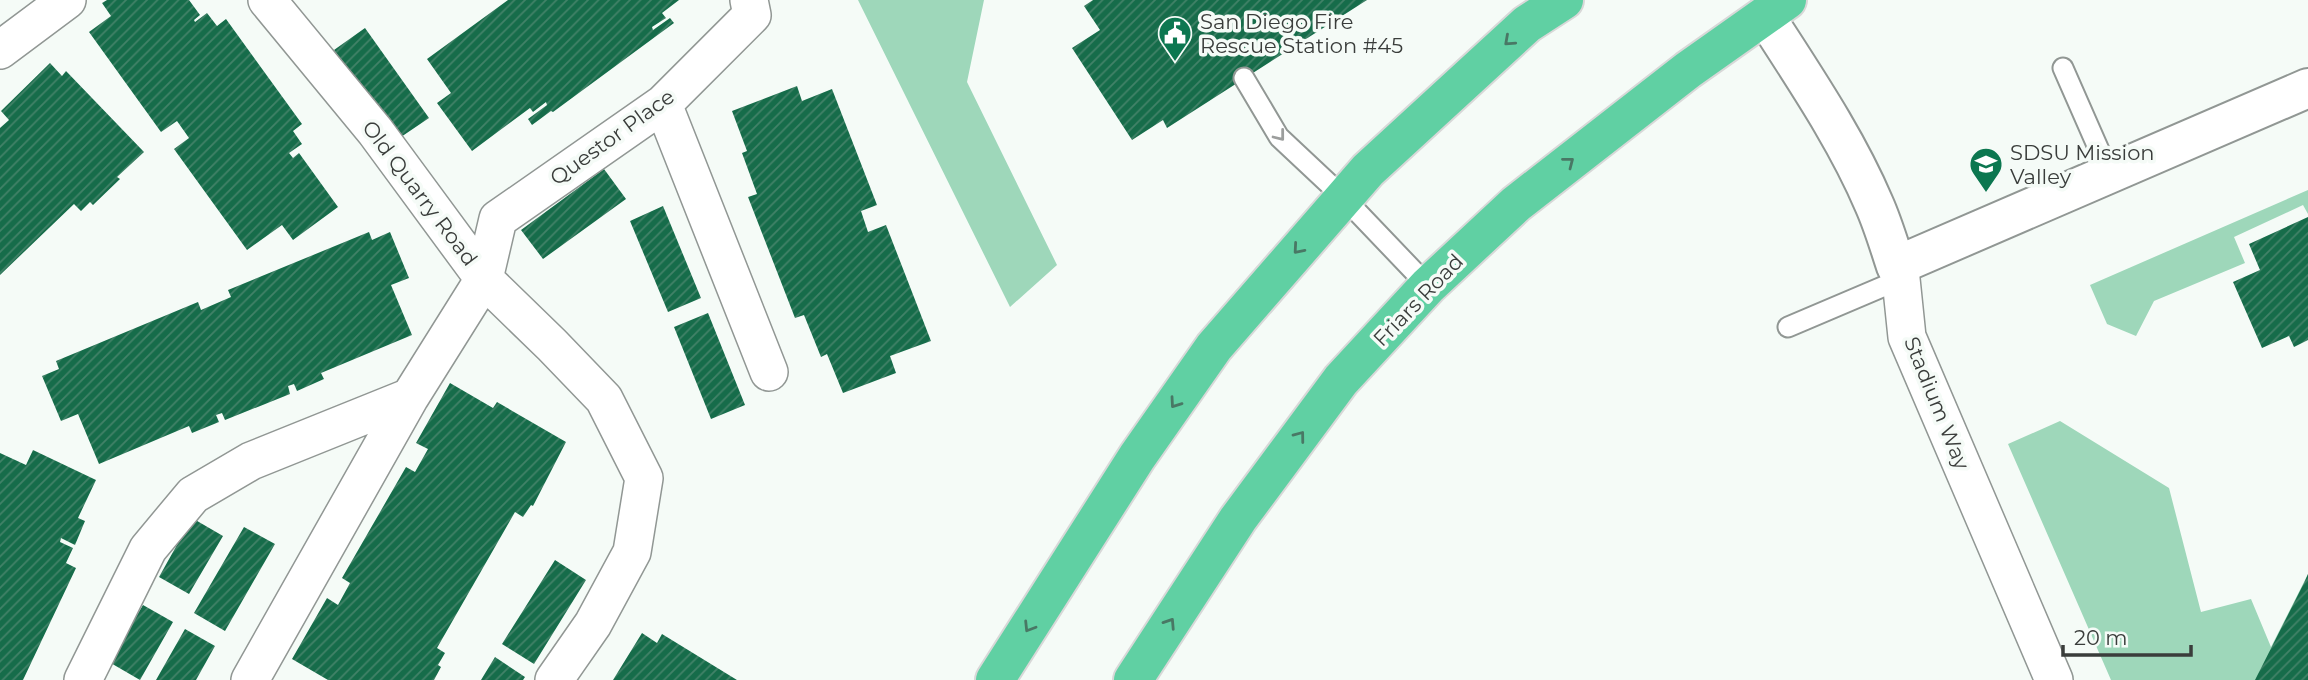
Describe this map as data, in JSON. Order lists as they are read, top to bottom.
{
  "streets": {
    "highway": ["Friars Road"],
    "street": ["Questor Place", "Old Quarry Road", "Stadium Way"]
  },
  "crossings": [
    ["Questor Place", "Old Quarry Road"],
    ["Friars Road", "Stadium Way"]
  ],
  "places": {
    "public building": ["San Diego Fire Rescue Station #45"],
    "school or university": ["SDSU Mission Valley"]
  },
  "scale_bar": "20 m"
}
